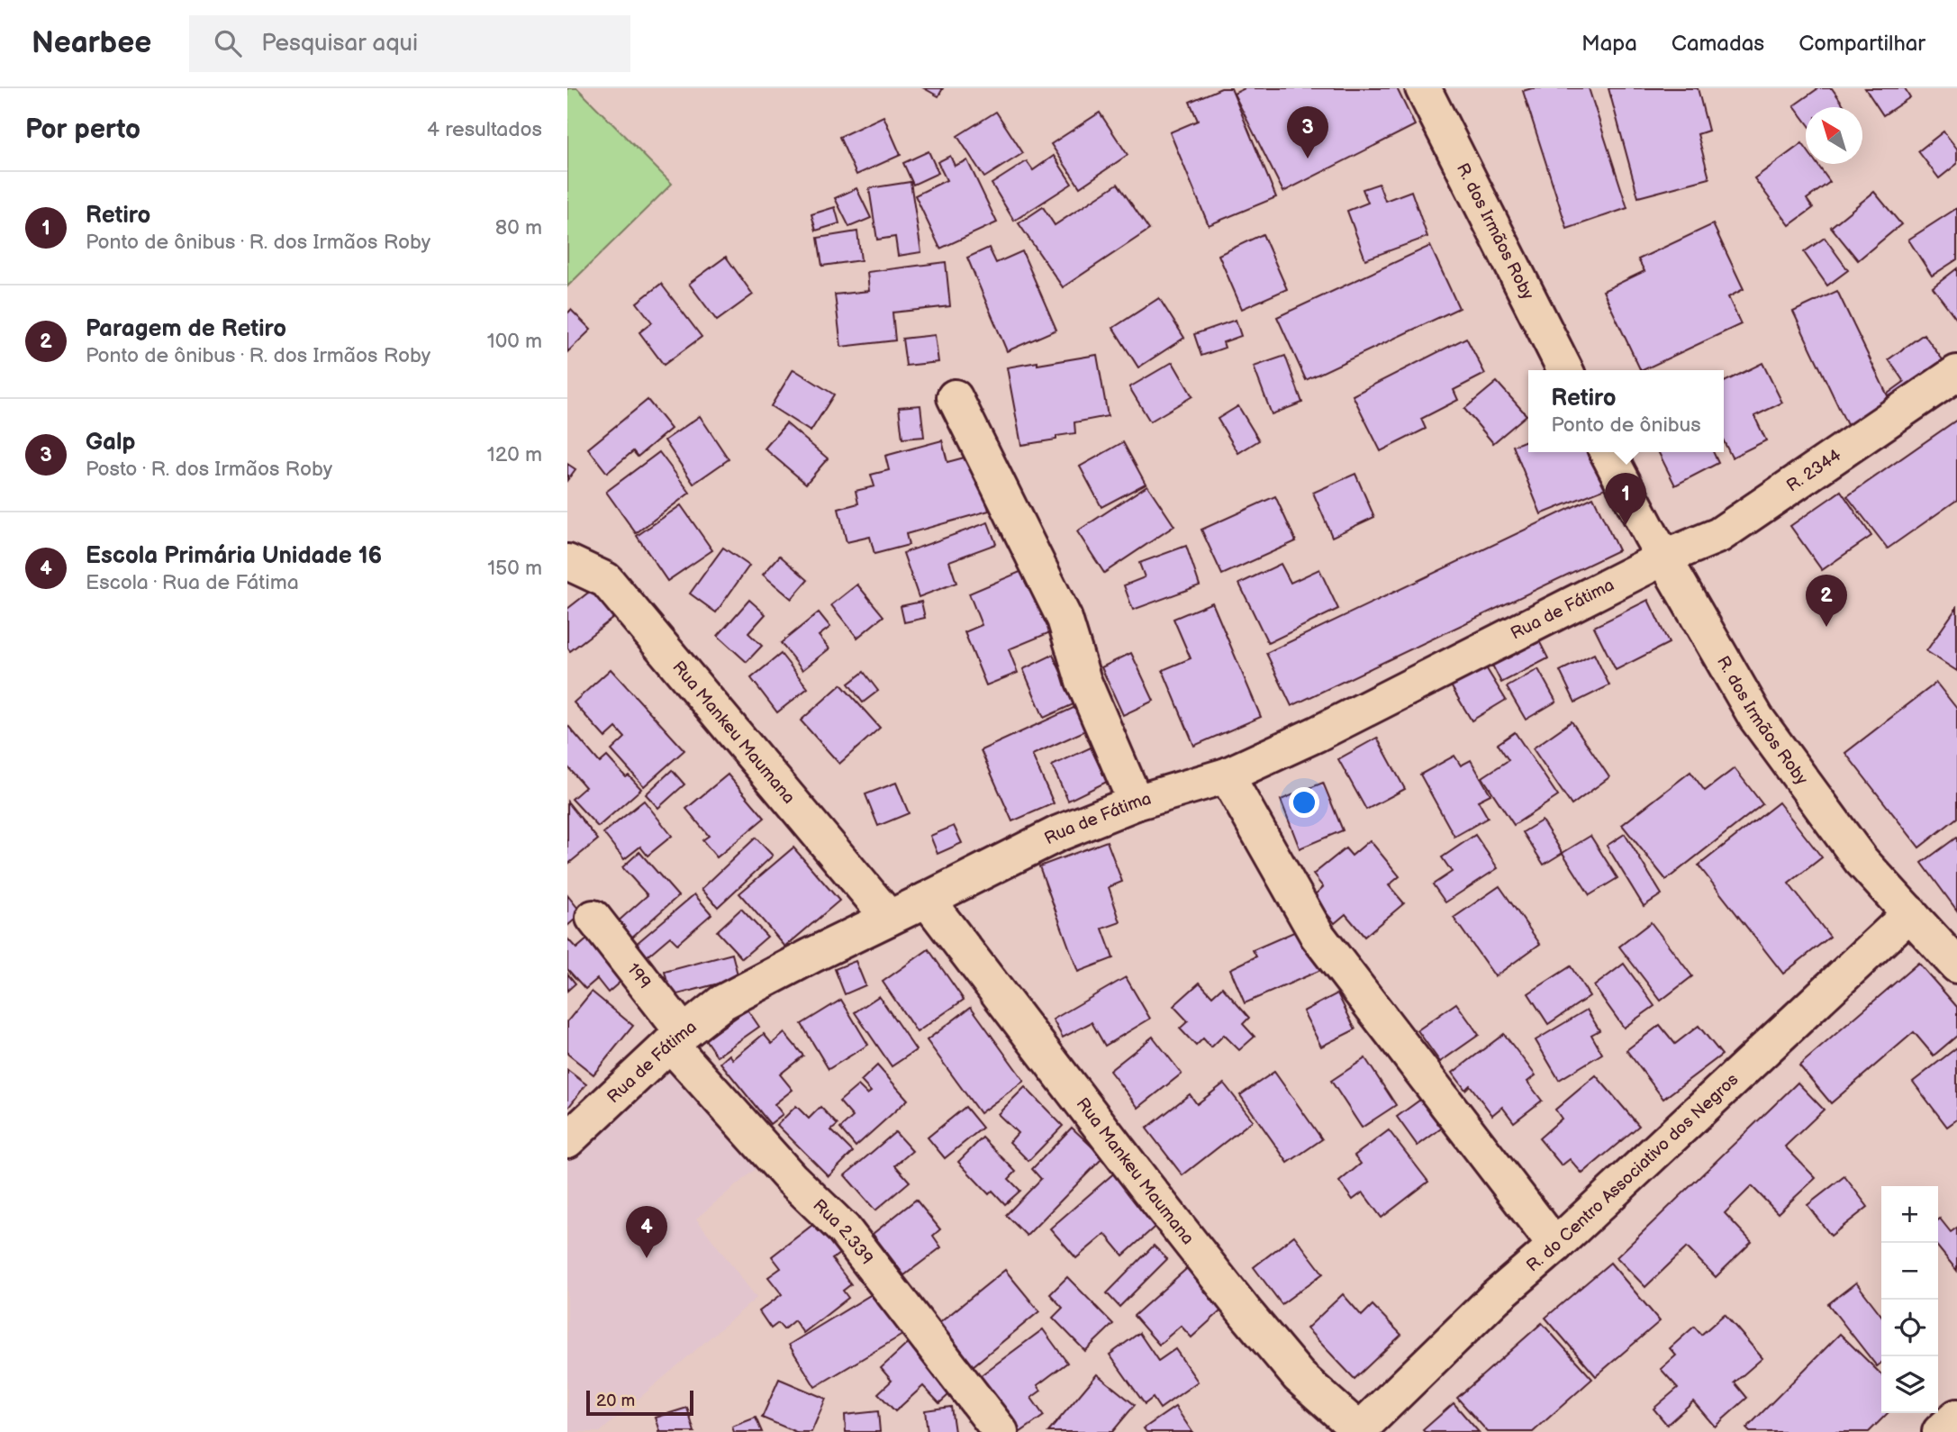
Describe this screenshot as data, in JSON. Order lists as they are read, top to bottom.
{
  "streets": {
    "street": [
      "R. dos Irmãos Roby",
      "R. 2344",
      "Rua de Fátima",
      "Rua Mankeu Maumana",
      "199",
      "R. do Centro Associativo dos Negros",
      "Rua 2.339"
    ]
  },
  "crossings": [
    ["R. dos Irmãos Roby", "R. 2344"],
    ["R. dos Irmãos Roby", "Rua de Fátima"],
    ["R. dos Irmãos Roby", "R. do Centro Associativo dos Negros"],
    ["R. 2344", "Rua de Fátima"],
    ["Rua de Fátima", "Rua Mankeu Maumana"],
    ["Rua de Fátima", "199"],
    ["Rua de Fátima", "Rua 2.339"],
    ["Rua Mankeu Maumana", "R. do Centro Associativo dos Negros"],
    ["199", "Rua 2.339"]
  ],
  "scale_bar": "20 m",
  "north": "top left",
  "page": {
    "header": "Nearbee",
    "search": "Pesquisar aqui",
    "nav": ["Mapa", "Camadas", "Compartilhar"],
    "heading": ["Por perto", "4 resultados"],
    "pins": [
      "3",
      "1",
      "2",
      "4"
    ],
    "list": [
      {
        "mark": "1",
        "name": "Retiro",
        "note": "Ponto de ônibus · R. dos Irmãos Roby",
        "value": "80 m"
      },
      {
        "mark": "2",
        "name": "Paragem de Retiro",
        "note": "Ponto de ônibus · R. dos Irmãos Roby",
        "value": "100 m"
      },
      {
        "mark": "3",
        "name": "Galp",
        "note": "Posto · R. dos Irmãos Roby",
        "value": "120 m"
      },
      {
        "mark": "4",
        "name": "Escola Primária Unidade 16",
        "note": "Escola · Rua de Fátima",
        "value": "150 m"
      }
    ],
    "popup": ["Retiro", "Ponto de ônibus"],
    "map_buttons": ["+", "−"],
    "scale": "20 m"
  }
}
